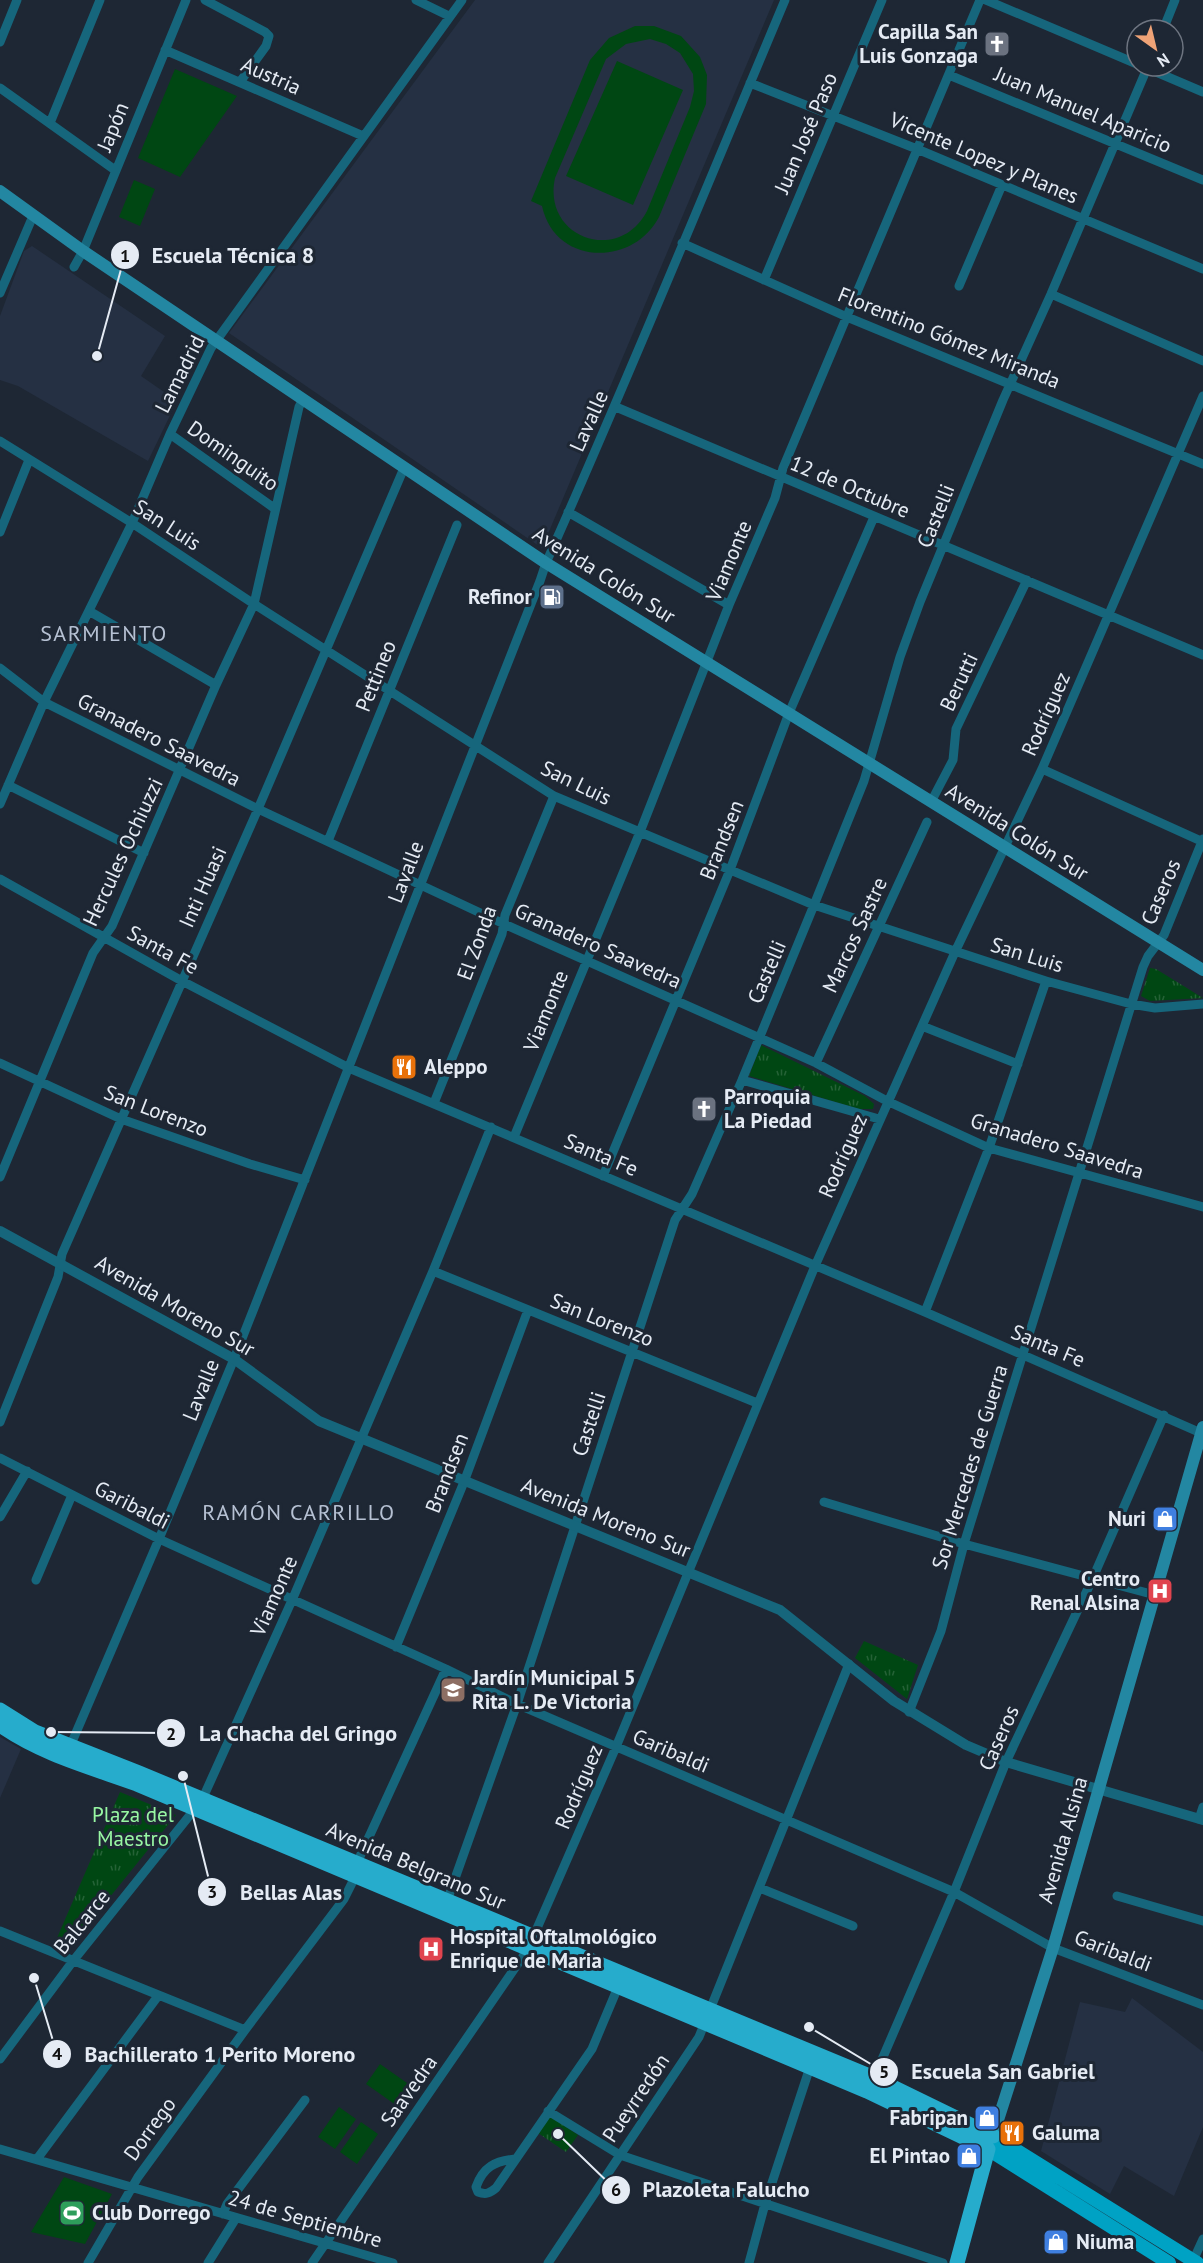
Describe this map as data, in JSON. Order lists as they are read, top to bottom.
{
  "streets": {
    "highway": ["Avenida Alsina", "Avenida Belgrano Sur"],
    "main road": ["Avenida Colón Sur"],
    "street": [
      "Austria",
      "Juan Manuel Aparicio",
      "Japón",
      "Juan José Paso",
      "Vicente Lopez y Planes",
      "Florentino Gómez Miranda",
      "Lamadrid",
      "Lavalle",
      "Dominguito",
      "12 de Octubre",
      "Castelli",
      "San Luis",
      "Viamonte",
      "Pettineo",
      "Berutti",
      "Rodríguez",
      "Granadero Saavedra",
      "Brandsen",
      "Hercules Ochiuzzi",
      "Inti Huasi",
      "Caseros",
      "Marcos Sastre",
      "El Zonda",
      "Santa Fe",
      "San Lorenzo",
      "Avenida Moreno Sur",
      "Sor Mercedes de Guerra",
      "Garibaldi",
      "Balcarce",
      "Saavedra",
      "Pueyrredón",
      "Dorrego",
      "24 de Septiembre"
    ]
  },
  "crossings": [
    ["Austria", "Japón"],
    ["Austria", "Lamadrid"],
    ["Juan Manuel Aparicio", "Castelli"],
    ["Juan Manuel Aparicio", "Viamonte"],
    ["Japón", "Avenida Colón Sur"],
    ["Juan José Paso", "Vicente Lopez y Planes"],
    ["Juan José Paso", "Florentino Gómez Miranda"],
    ["Vicente Lopez y Planes", "Lavalle"],
    ["Vicente Lopez y Planes", "Castelli"],
    ["Vicente Lopez y Planes", "Viamonte"],
    ["Florentino Gómez Miranda", "Lavalle"],
    ["Florentino Gómez Miranda", "Castelli"],
    ["Florentino Gómez Miranda", "Viamonte"],
    ["Florentino Gómez Miranda", "Rodríguez"],
    ["Lamadrid", "Dominguito"],
    ["Lamadrid", "San Luis"],
    ["Lamadrid", "Avenida Colón Sur"],
    ["Lamadrid", "Granadero Saavedra"],
    ["Lavalle", "12 de Octubre"],
    ["Lavalle", "San Luis"],
    ["Lavalle", "Avenida Colón Sur"],
    ["Lavalle", "Granadero Saavedra"],
    ["Lavalle", "Santa Fe"],
    ["Lavalle", "San Lorenzo"],
    ["Lavalle", "Avenida Moreno Sur"],
    ["Lavalle", "Garibaldi"],
    ["Lavalle", "Avenida Belgrano Sur"],
    ["Dominguito", "Hercules Ochiuzzi"],
    ["12 de Octubre", "Castelli"],
    ["12 de Octubre", "Viamonte"],
    ["12 de Octubre", "Berutti"],
    ["12 de Octubre", "Rodríguez"],
    ["12 de Octubre", "Brandsen"],
    ["Castelli", "San Luis"],
    ["Castelli", "Avenida Colón Sur"],
    ["Castelli", "Granadero Saavedra"],
    ["Castelli", "Santa Fe"],
    ["Castelli", "San Lorenzo"],
    ["Castelli", "Avenida Moreno Sur"],
    ["Castelli", "Garibaldi"],
    ["Castelli", "Avenida Belgrano Sur"],
    ["San Luis", "Viamonte"],
    ["San Luis", "Pettineo"],
    ["San Luis", "Rodríguez"],
    ["San Luis", "Brandsen"],
    ["San Luis", "Hercules Ochiuzzi"],
    ["San Luis", "Inti Huasi"],
    ["San Luis", "Marcos Sastre"],
    ["San Luis", "El Zonda"],
    ["San Luis", "Sor Mercedes de Guerra"],
    ["Viamonte", "Avenida Colón Sur"],
    ["Viamonte", "Granadero Saavedra"],
    ["Viamonte", "Santa Fe"],
    ["Viamonte", "San Lorenzo"],
    ["Viamonte", "Avenida Moreno Sur"],
    ["Viamonte", "Garibaldi"],
    ["Viamonte", "Avenida Belgrano Sur"],
    ["Viamonte", "Balcarce"],
    ["Avenida Colón Sur", "Berutti"],
    ["Avenida Colón Sur", "Rodríguez"],
    ["Avenida Colón Sur", "Brandsen"],
    ["Avenida Colón Sur", "Hercules Ochiuzzi"],
    ["Avenida Colón Sur", "Inti Huasi"],
    ["Avenida Colón Sur", "Caseros"],
    ["Pettineo", "Granadero Saavedra"],
    ["Rodríguez", "Granadero Saavedra"],
    ["Rodríguez", "Santa Fe"],
    ["Rodríguez", "San Lorenzo"],
    ["Rodríguez", "Avenida Moreno Sur"],
    ["Rodríguez", "Garibaldi"],
    ["Rodríguez", "Avenida Belgrano Sur"],
    ["Rodríguez", "Saavedra"],
    ["Granadero Saavedra", "Brandsen"],
    ["Granadero Saavedra", "Hercules Ochiuzzi"],
    ["Granadero Saavedra", "Inti Huasi"],
    ["Granadero Saavedra", "Marcos Sastre"],
    ["Granadero Saavedra", "El Zonda"],
    ["Granadero Saavedra", "Sor Mercedes de Guerra"],
    ["Brandsen", "Santa Fe"],
    ["Brandsen", "San Lorenzo"],
    ["Brandsen", "Avenida Moreno Sur"],
    ["Brandsen", "Garibaldi"],
    ["Hercules Ochiuzzi", "Santa Fe"],
    ["Hercules Ochiuzzi", "San Lorenzo"],
    ["Inti Huasi", "Santa Fe"],
    ["Inti Huasi", "San Lorenzo"],
    ["Inti Huasi", "Avenida Moreno Sur"],
    ["Caseros", "Santa Fe"],
    ["Caseros", "Avenida Moreno Sur"],
    ["Caseros", "Sor Mercedes de Guerra"],
    ["Caseros", "Garibaldi"],
    ["Caseros", "Avenida Belgrano Sur"],
    ["El Zonda", "Santa Fe"],
    ["Santa Fe", "Sor Mercedes de Guerra"],
    ["Santa Fe", "Avenida Alsina"],
    ["Avenida Moreno Sur", "Sor Mercedes de Guerra"],
    ["Avenida Moreno Sur", "Avenida Alsina"],
    ["Garibaldi", "Avenida Alsina"],
    ["Avenida Alsina", "Avenida Belgrano Sur"],
    ["Avenida Belgrano Sur", "Balcarce"],
    ["Avenida Belgrano Sur", "Saavedra"],
    ["Avenida Belgrano Sur", "Pueyrredón"],
    ["Avenida Belgrano Sur", "Dorrego"],
    ["Saavedra", "24 de Septiembre"],
    ["Dorrego", "24 de Septiembre"]
  ],
  "districts": ["SARMIENTO", "RAMÓN CARRILLO"],
  "parks": ["Plaza del Maestro"],
  "places": {
    "church": ["Capilla San Luis Gonzaga", "Parroquia La Piedad"],
    "other": [
      "Escuela Técnica 8",
      "La Chacha del Gringo",
      "Bellas Alas",
      "Bachillerato 1 Perito Moreno",
      "Escuela San Gabriel",
      "Plazoleta Falucho"
    ],
    "fuel station": ["Refinor"],
    "restaurant": ["Aleppo", "Galuma"],
    "shop": [
      "Nuri",
      "Fabripan",
      "El Pintao",
      "Niuma"
    ],
    "hospital": ["Centro Renal Alsina", "Hospital Oftalmológico Enrique de Maria"],
    "school or university": ["Jardín Municipal 5 Rita L. De Victoria"],
    "sports": ["Club Dorrego"]
  },
  "north": "bottom right"
}
